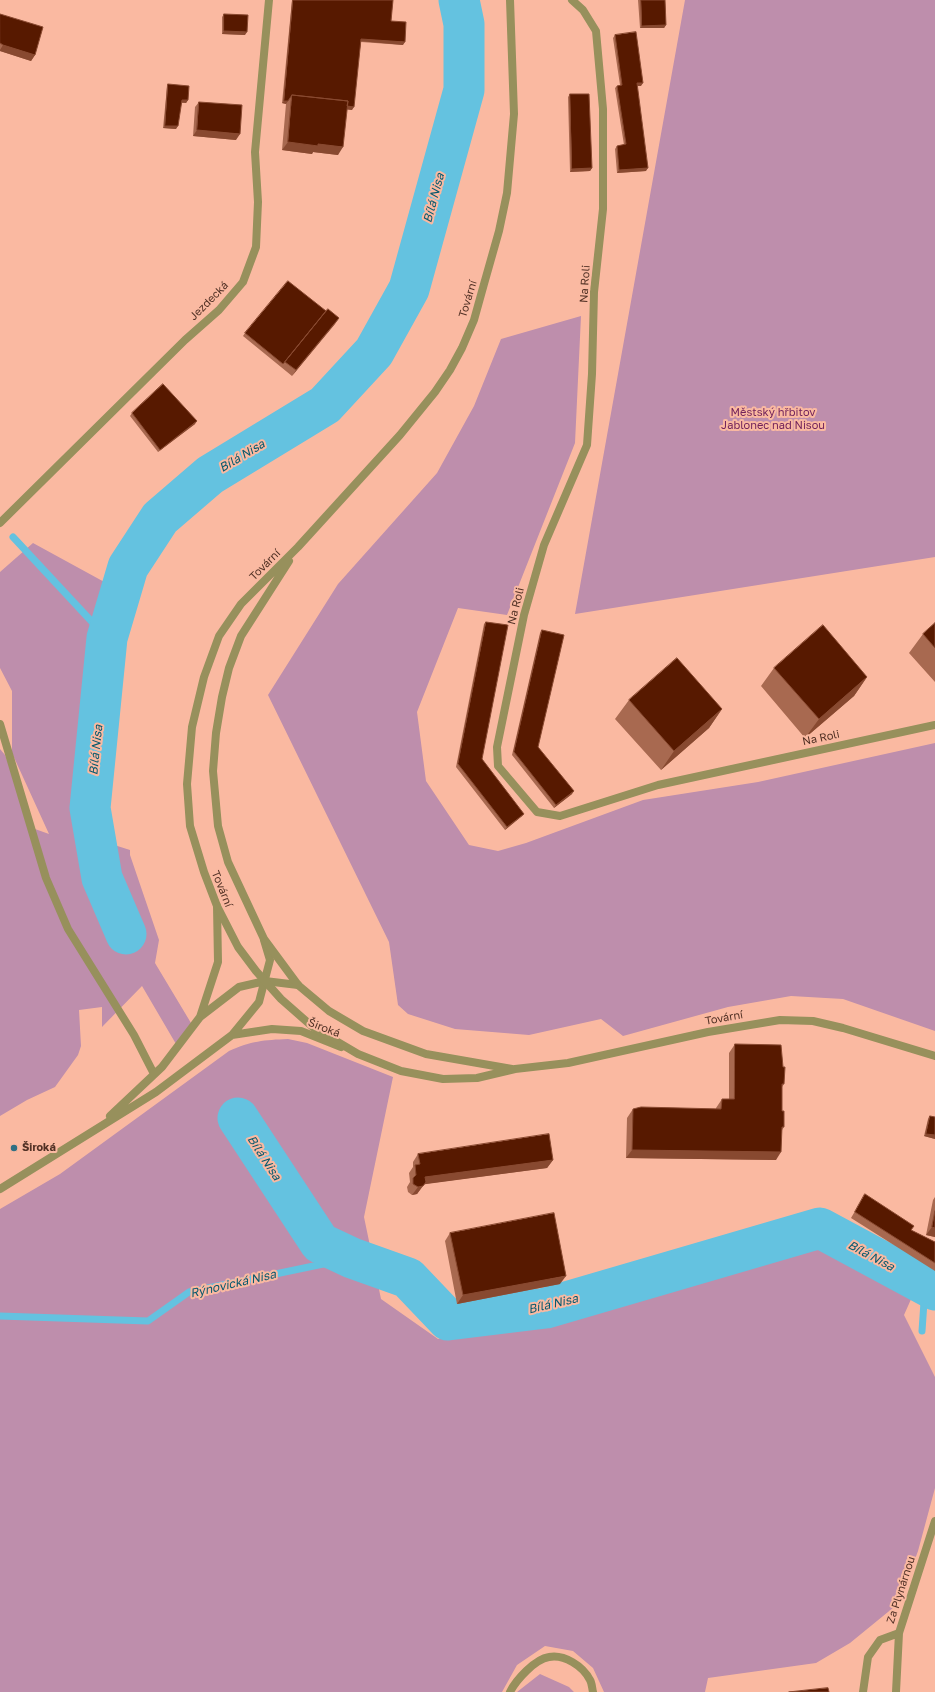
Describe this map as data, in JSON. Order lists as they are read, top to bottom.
{
  "streets": {
    "street": [
      "Na Roli",
      "Tovární",
      "Jezdecká",
      "Široká",
      "Za Plynárnou"
    ]
  },
  "crossings": [
    ["Tovární", "Široká"]
  ],
  "water": ["Bílá Nisa", "Rýnovická Nisa"],
  "parks": ["Městský hřbitov Jablonec nad Nisou"],
  "places": ["Široká"]
}
